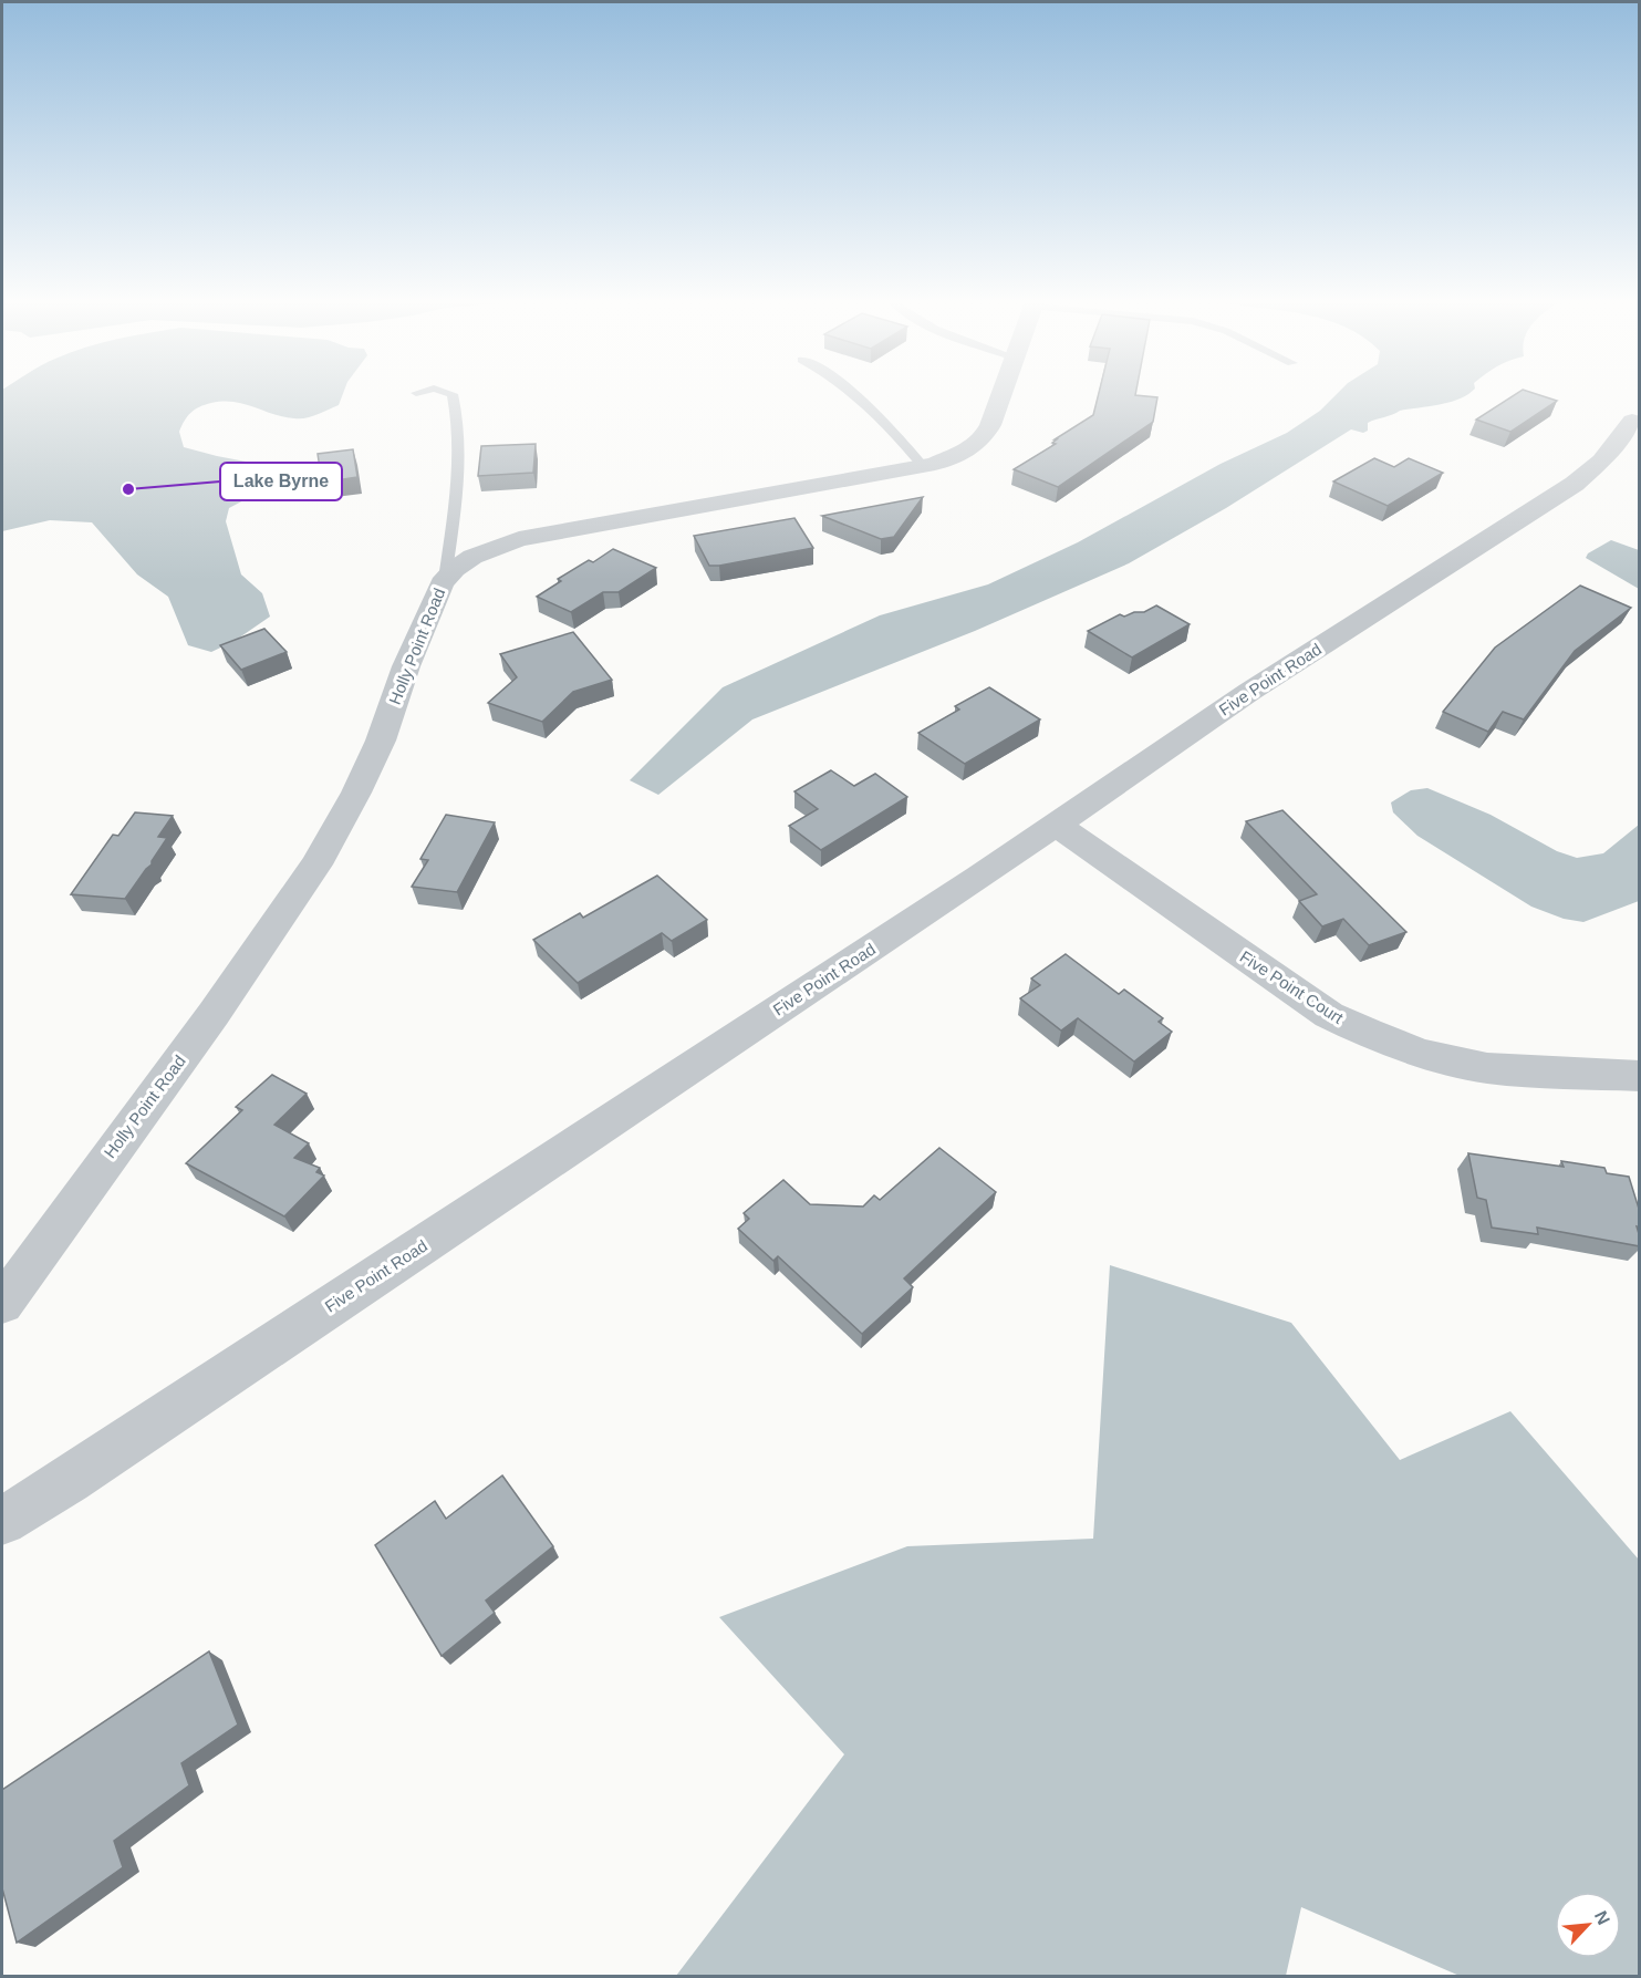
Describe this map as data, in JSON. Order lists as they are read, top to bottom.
{
  "streets": {
    "street": ["Holly Point Road", "Five Point Road", "Five Point Court"]
  },
  "crossings": [
    ["Five Point Road", "Five Point Court"]
  ],
  "places": ["Lake Byrne"],
  "north": "top right"
}
